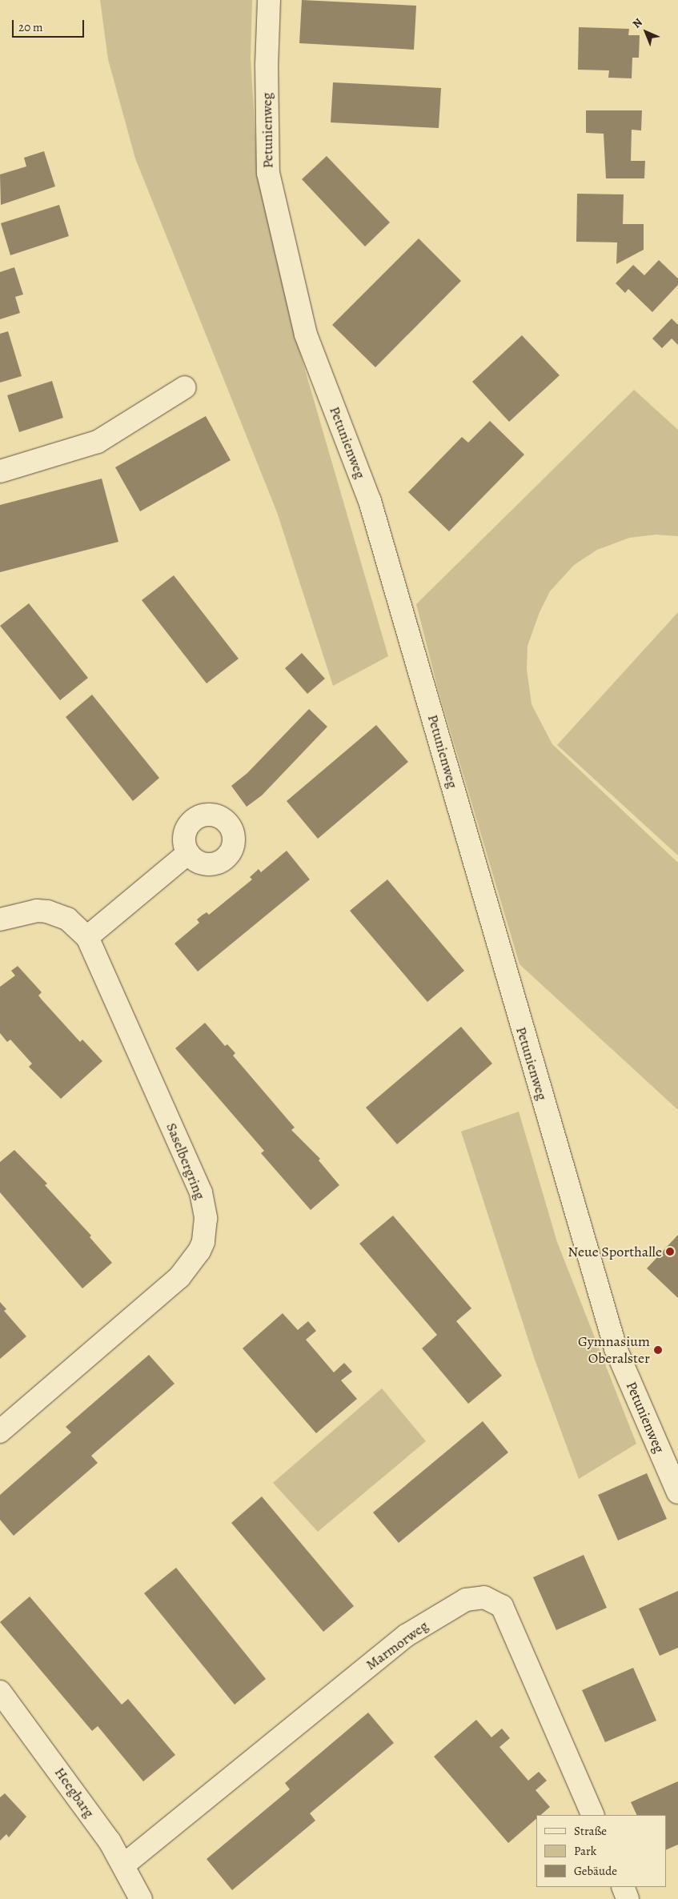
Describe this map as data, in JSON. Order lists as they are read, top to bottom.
{
  "streets": {
    "street": [
      "Petunienweg",
      "Saselbergring",
      "Marmorweg",
      "Heegbarg"
    ]
  },
  "crossings": [
    ["Marmorweg", "Heegbarg"]
  ],
  "places": ["Neue Sporthalle", "Gymnasium Oberalster"],
  "legend": ["Straße", "Park", "Gebäude"],
  "scale_bar": "20 m",
  "north": "top left"
}
